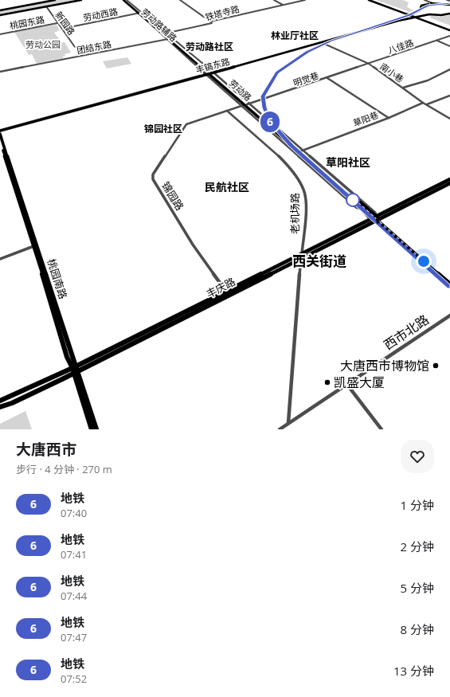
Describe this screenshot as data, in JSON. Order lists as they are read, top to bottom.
{
  "streets": {
    "main road": [
      "丰镐东路",
      "劳动路",
      "桃园南路",
      "丰庆路"
    ],
    "street": [
      "铁塔寺路",
      "劳动西路",
      "桃园东路",
      "新园路",
      "八佳路",
      "团结东路",
      "南小巷",
      "明觉巷",
      "草阳巷",
      "锦园路",
      "老机场路",
      "西市北路"
    ]
  },
  "crossings": [
    ["铁塔寺路", "劳动路"],
    ["劳动西路", "新园路"],
    ["劳动西路", "劳动路"],
    ["桃园东路", "新园路"],
    ["八佳路", "南小巷"],
    ["八佳路", "明觉巷"],
    ["团结东路", "劳动路"],
    ["丰镐东路", "南小巷"],
    ["丰镐东路", "劳动路"],
    ["南小巷", "明觉巷"],
    ["明觉巷", "劳动路"],
    ["明觉巷", "草阳巷"],
    ["明觉巷", "锦园路"],
    ["劳动路", "草阳巷"],
    ["劳动路", "锦园路"],
    ["劳动路", "丰庆路"],
    ["锦园路", "老机场路"],
    ["锦园路", "丰庆路"],
    ["老机场路", "丰庆路"],
    ["老机场路", "西市北路"],
    ["桃园南路", "丰庆路"]
  ],
  "districts": [
    "林业厅社区",
    "劳动路社区",
    "锦园社区",
    "草阳社区",
    "民航社区",
    "西关街道"
  ],
  "parks": ["劳动公园"],
  "places": ["大唐西市博物馆", "凯盛大厦"],
  "lines": ["metro line 6"],
  "page": {
    "on_map": "6",
    "heading": ["大唐西市", "步行 · 4 分钟 · 270 m"],
    "list": [
      {
        "mark": "6",
        "name": "地铁",
        "note": "07:40",
        "value": "1 分钟"
      },
      {
        "mark": "6",
        "name": "地铁",
        "note": "07:41",
        "value": "2 分钟"
      },
      {
        "mark": "6",
        "name": "地铁",
        "note": "07:44",
        "value": "5 分钟"
      },
      {
        "mark": "6",
        "name": "地铁",
        "note": "07:47",
        "value": "8 分钟"
      },
      {
        "mark": "6",
        "name": "地铁",
        "note": "07:52",
        "value": "13 分钟"
      }
    ]
  }
}
